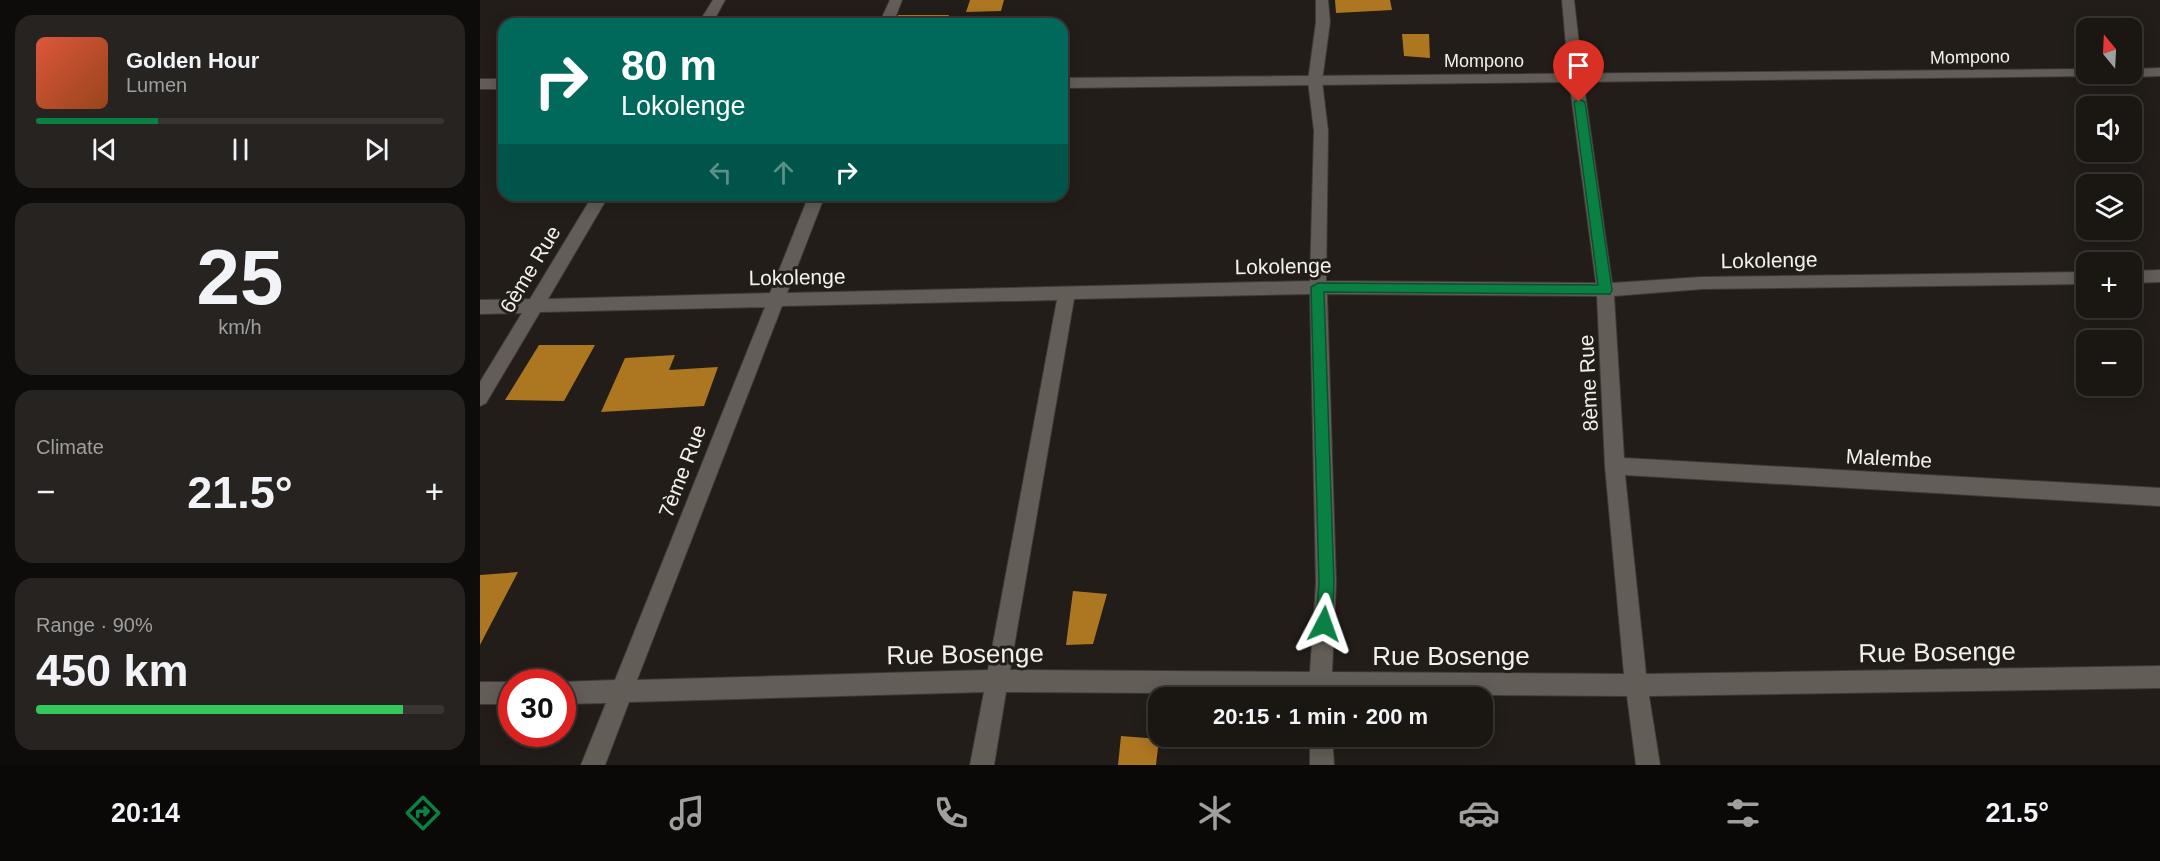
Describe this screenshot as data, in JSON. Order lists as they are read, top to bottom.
{
  "streets": {
    "street": [
      "Mompono",
      "Lokolenge",
      "6ème Rue",
      "8ème Rue",
      "Malembe",
      "7ème Rue",
      "Rue Bosenge"
    ]
  },
  "crossings": [
    ["Mompono", "8ème Rue"],
    ["Lokolenge", "6ème Rue"],
    ["Lokolenge", "8ème Rue"],
    ["Lokolenge", "7ème Rue"],
    ["8ème Rue", "Malembe"],
    ["8ème Rue", "Rue Bosenge"],
    ["7ème Rue", "Rue Bosenge"]
  ],
  "north": "top",
  "page": {
    "map_buttons": ["+", "−"],
    "turn": ["80 m", "Lokolenge"],
    "song": ["Golden Hour", "Lumen"],
    "tile": [
      ["25", "km/h"],
      "Climate",
      ["Range · 90%", "450 km"]
    ],
    "heat": ["−", "21.5°", "+"],
    "limit": "30",
    "trip": "20:15 · 1 min · 200 m",
    "tabs": ["20:14", "21.5°"]
  }
}
